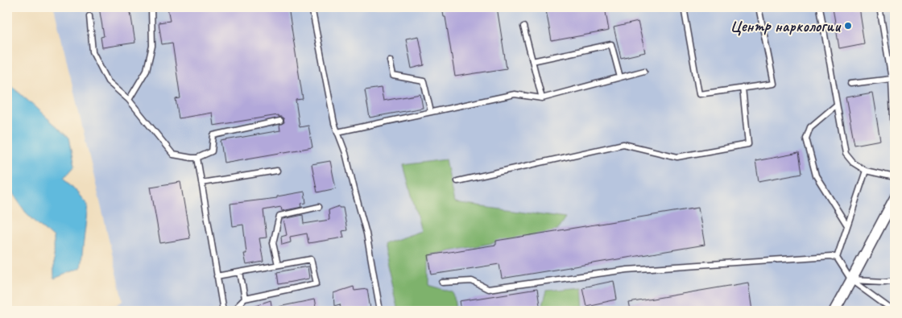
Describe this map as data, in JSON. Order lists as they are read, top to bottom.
{
  "places": ["Центр наркологии"]
}
